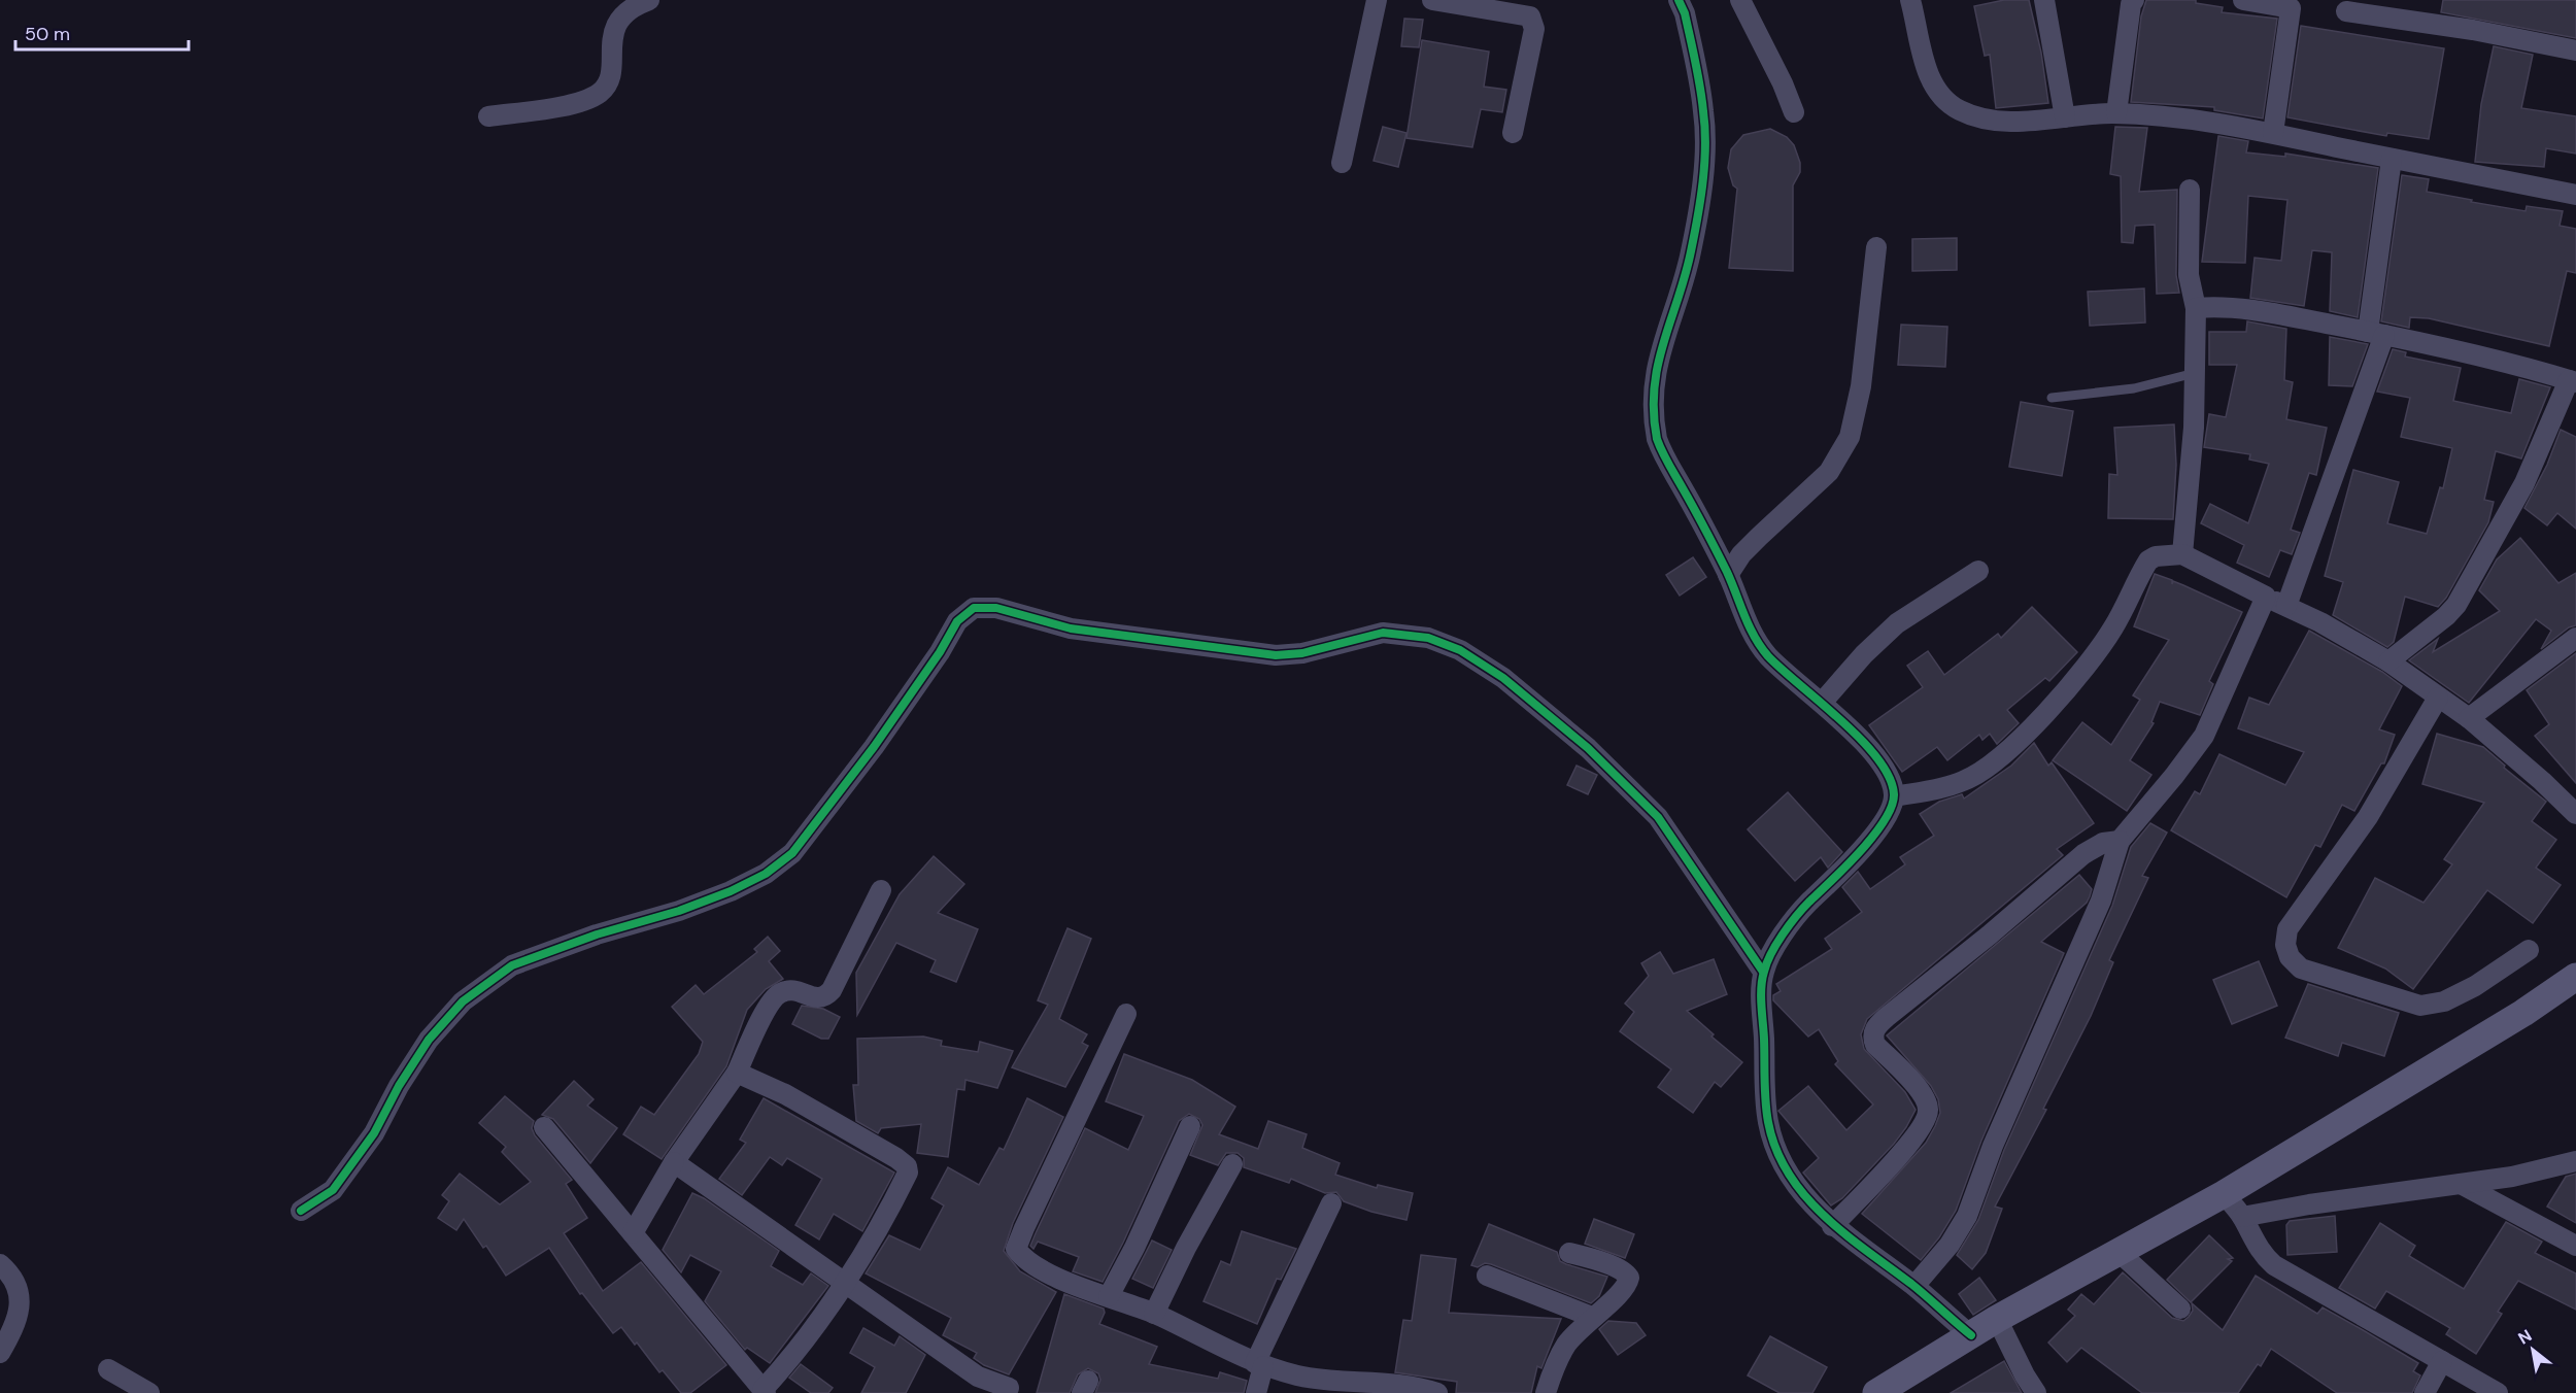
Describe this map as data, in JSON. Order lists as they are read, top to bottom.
{
  "scale_bar": "50 m",
  "north": "top left"
}
